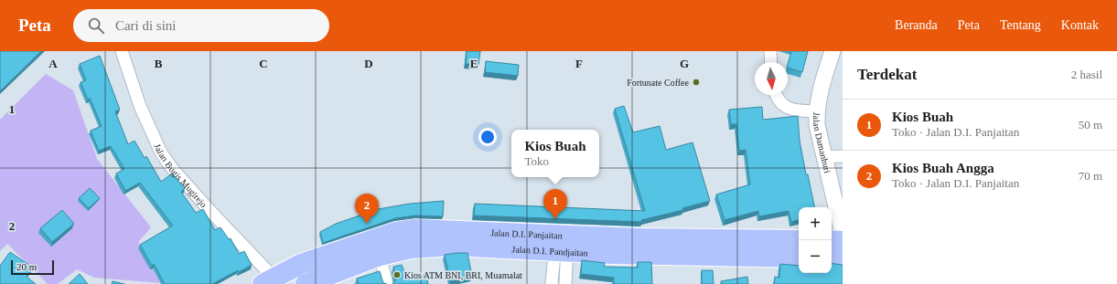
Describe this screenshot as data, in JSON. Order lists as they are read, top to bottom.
{
  "streets": {
    "highway": ["Jalan D.I. Panjaitan", "Jalan D.I. Pandjaitan"],
    "street": ["Jalan Damanhuri", "Jalan Bugis Mugirejo"]
  },
  "crossings": [
    ["Jalan Bugis Mugirejo", "Jalan D.I. Panjaitan"],
    ["Jalan D.I. Panjaitan", "Jalan D.I. Pandjaitan"]
  ],
  "places": ["Fortunate Coffee", "Kios ATM BNI, BRI, Muamalat"],
  "scale_bar": "20 m",
  "north": "bottom",
  "page": {
    "header": "Peta",
    "search": "Cari di sini",
    "nav": [
      "Beranda",
      "Peta",
      "Tentang",
      "Kontak"
    ],
    "heading": ["Terdekat", "2 hasil"],
    "list": [
      {
        "mark": "1",
        "name": "Kios Buah",
        "note": "Toko · Jalan D.I. Panjaitan",
        "value": "50 m"
      },
      {
        "mark": "2",
        "name": "Kios Buah Angga",
        "note": "Toko · Jalan D.I. Panjaitan",
        "value": "70 m"
      }
    ],
    "popup": ["Kios Buah", "Toko"],
    "pins": ["1", "2"],
    "map_buttons": ["+", "−"],
    "scale": "20 m"
  },
  "grid": {
    "columns": [
      "A",
      "B",
      "C",
      "D",
      "E",
      "F",
      "G"
    ],
    "rows": ["1", "2"]
  }
}
